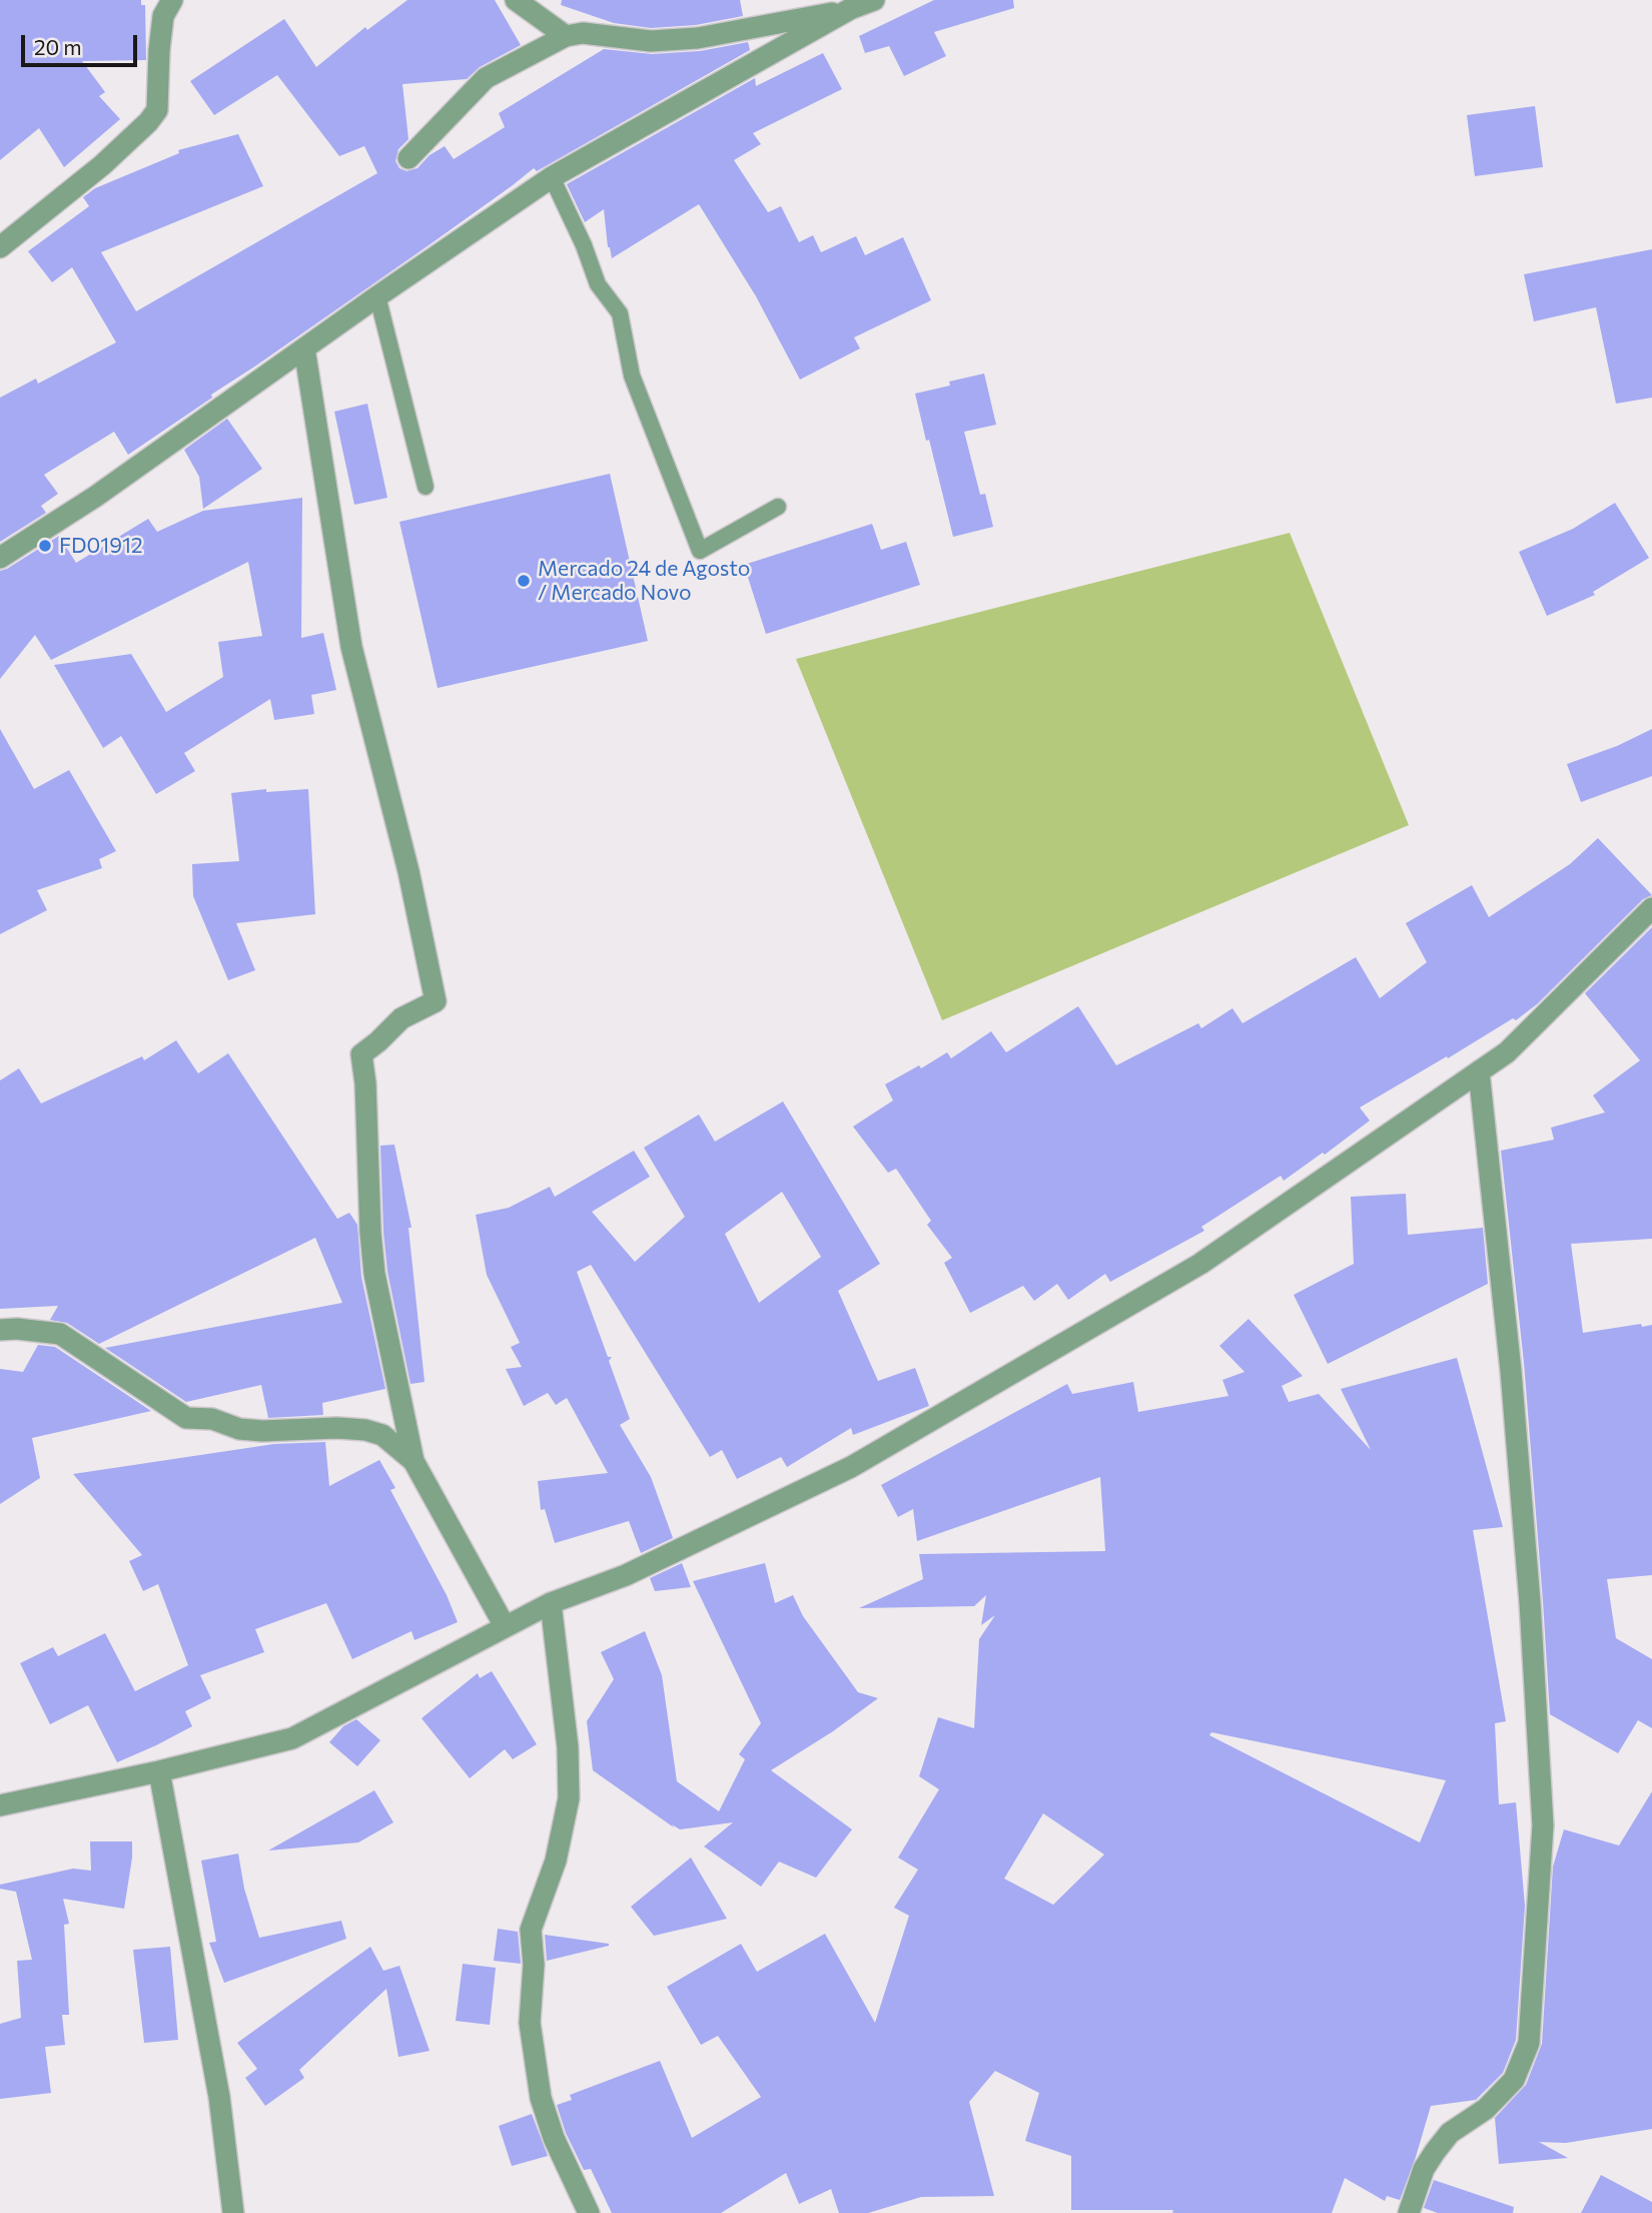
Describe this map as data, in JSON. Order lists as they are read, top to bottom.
{
  "places": ["FD01912", "Mercado 24 de Agosto / Mercado Novo"],
  "scale_bar": "20 m"
}
